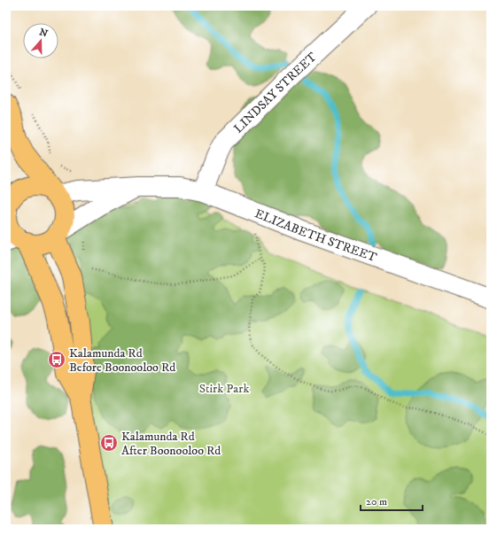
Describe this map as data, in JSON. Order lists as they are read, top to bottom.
{
  "streets": {
    "street": ["LINDSAY STREET", "ELIZABETH STREET"]
  },
  "crossings": [
    ["LINDSAY STREET", "ELIZABETH STREET"]
  ],
  "parks": ["Stirk Park"],
  "places": {
    "bus stop": ["Kalamunda Rd Before Boonooloo Rd", "Kalamunda Rd After Boonooloo Rd"]
  },
  "scale_bar": "20 m",
  "north": "top"
}
